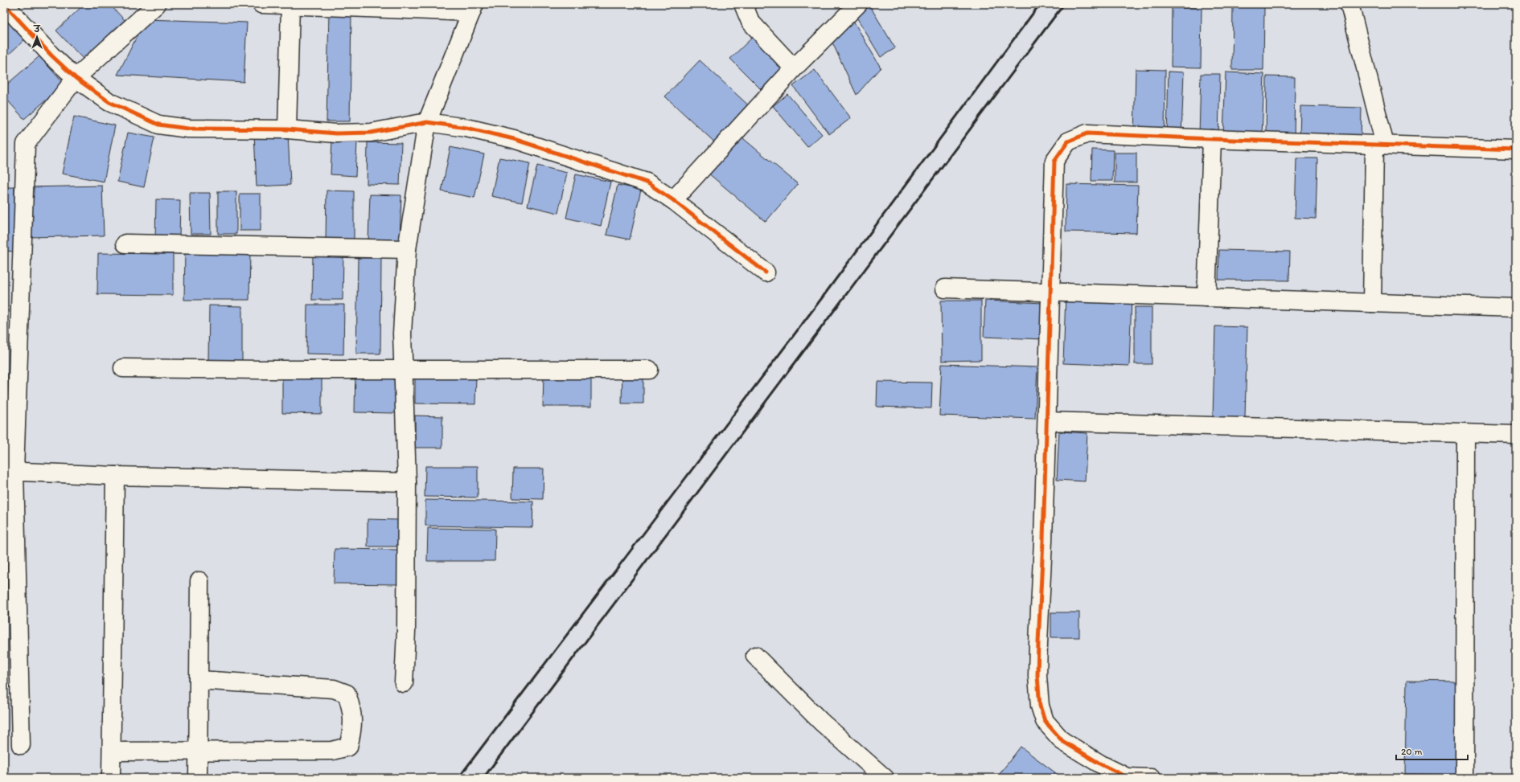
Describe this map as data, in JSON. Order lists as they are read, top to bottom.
{
  "scale_bar": "20 m",
  "north": "top"
}
